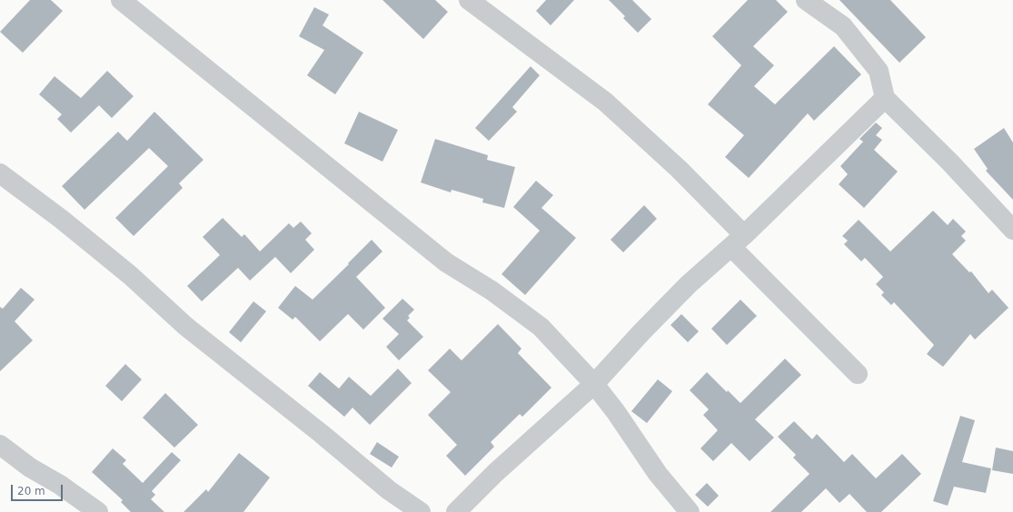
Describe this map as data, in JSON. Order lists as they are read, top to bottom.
{
  "scale_bar": "20 m"
}
